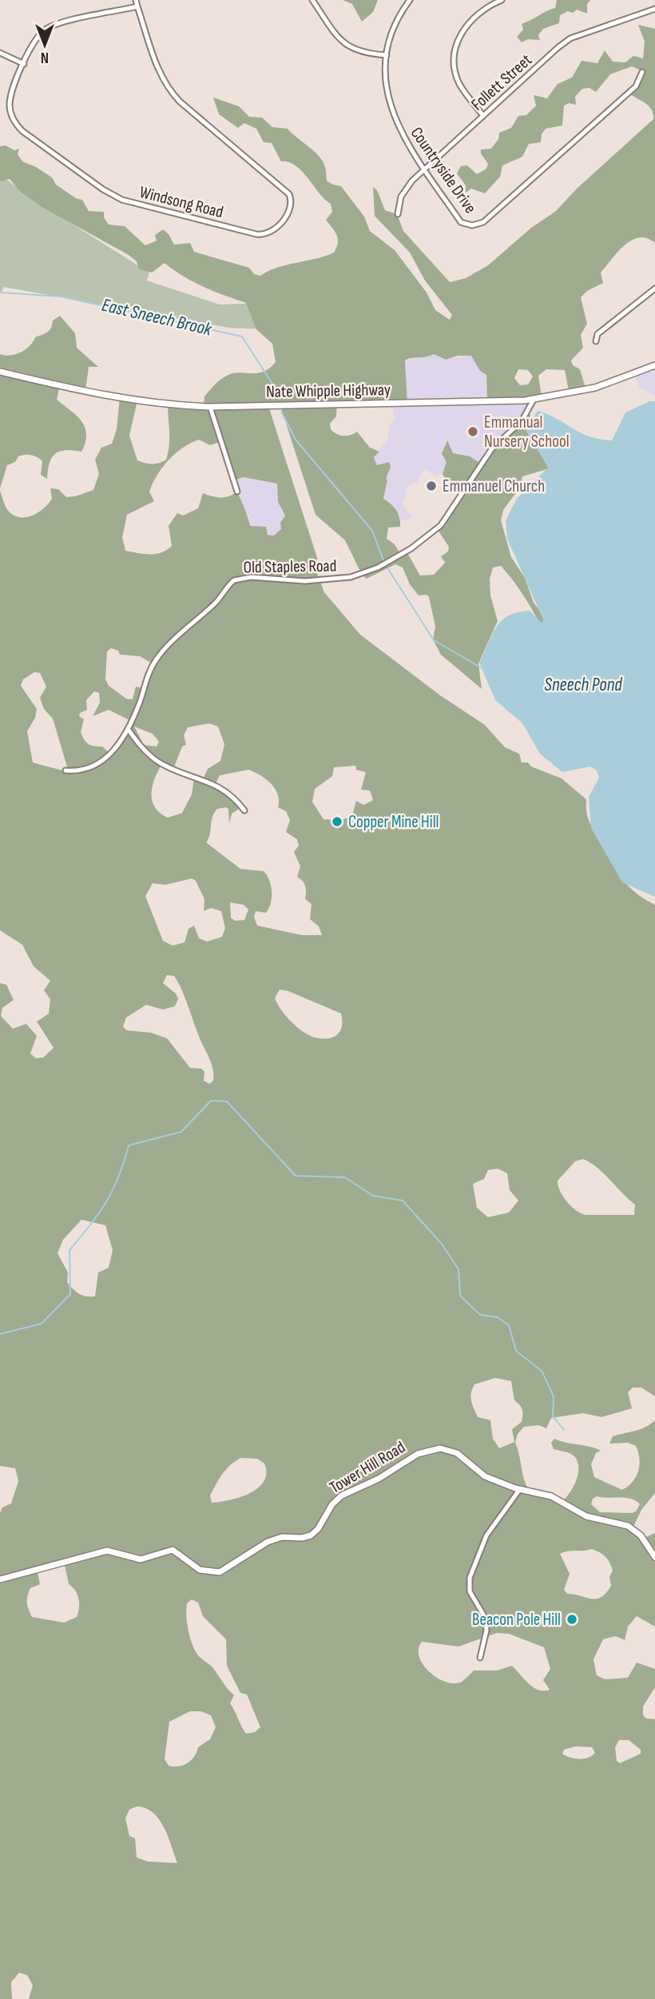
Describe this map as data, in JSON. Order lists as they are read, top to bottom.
{
  "streets": {
    "street": [
      "Follett Street",
      "Countryside Drive",
      "Windsong Road",
      "Nate Whipple Highway",
      "Old Staples Road",
      "Tower Hill Road"
    ]
  },
  "crossings": [
    ["Follett Street", "Countryside Drive"],
    ["Nate Whipple Highway", "Old Staples Road"]
  ],
  "water": ["East Sneech Brook", "Sneech Pond"],
  "places": [
    "Emmanual Nursery School",
    "Emmanuel Church",
    "Copper Mine Hill",
    "Beacon Pole Hill"
  ],
  "north": "bottom"
}
